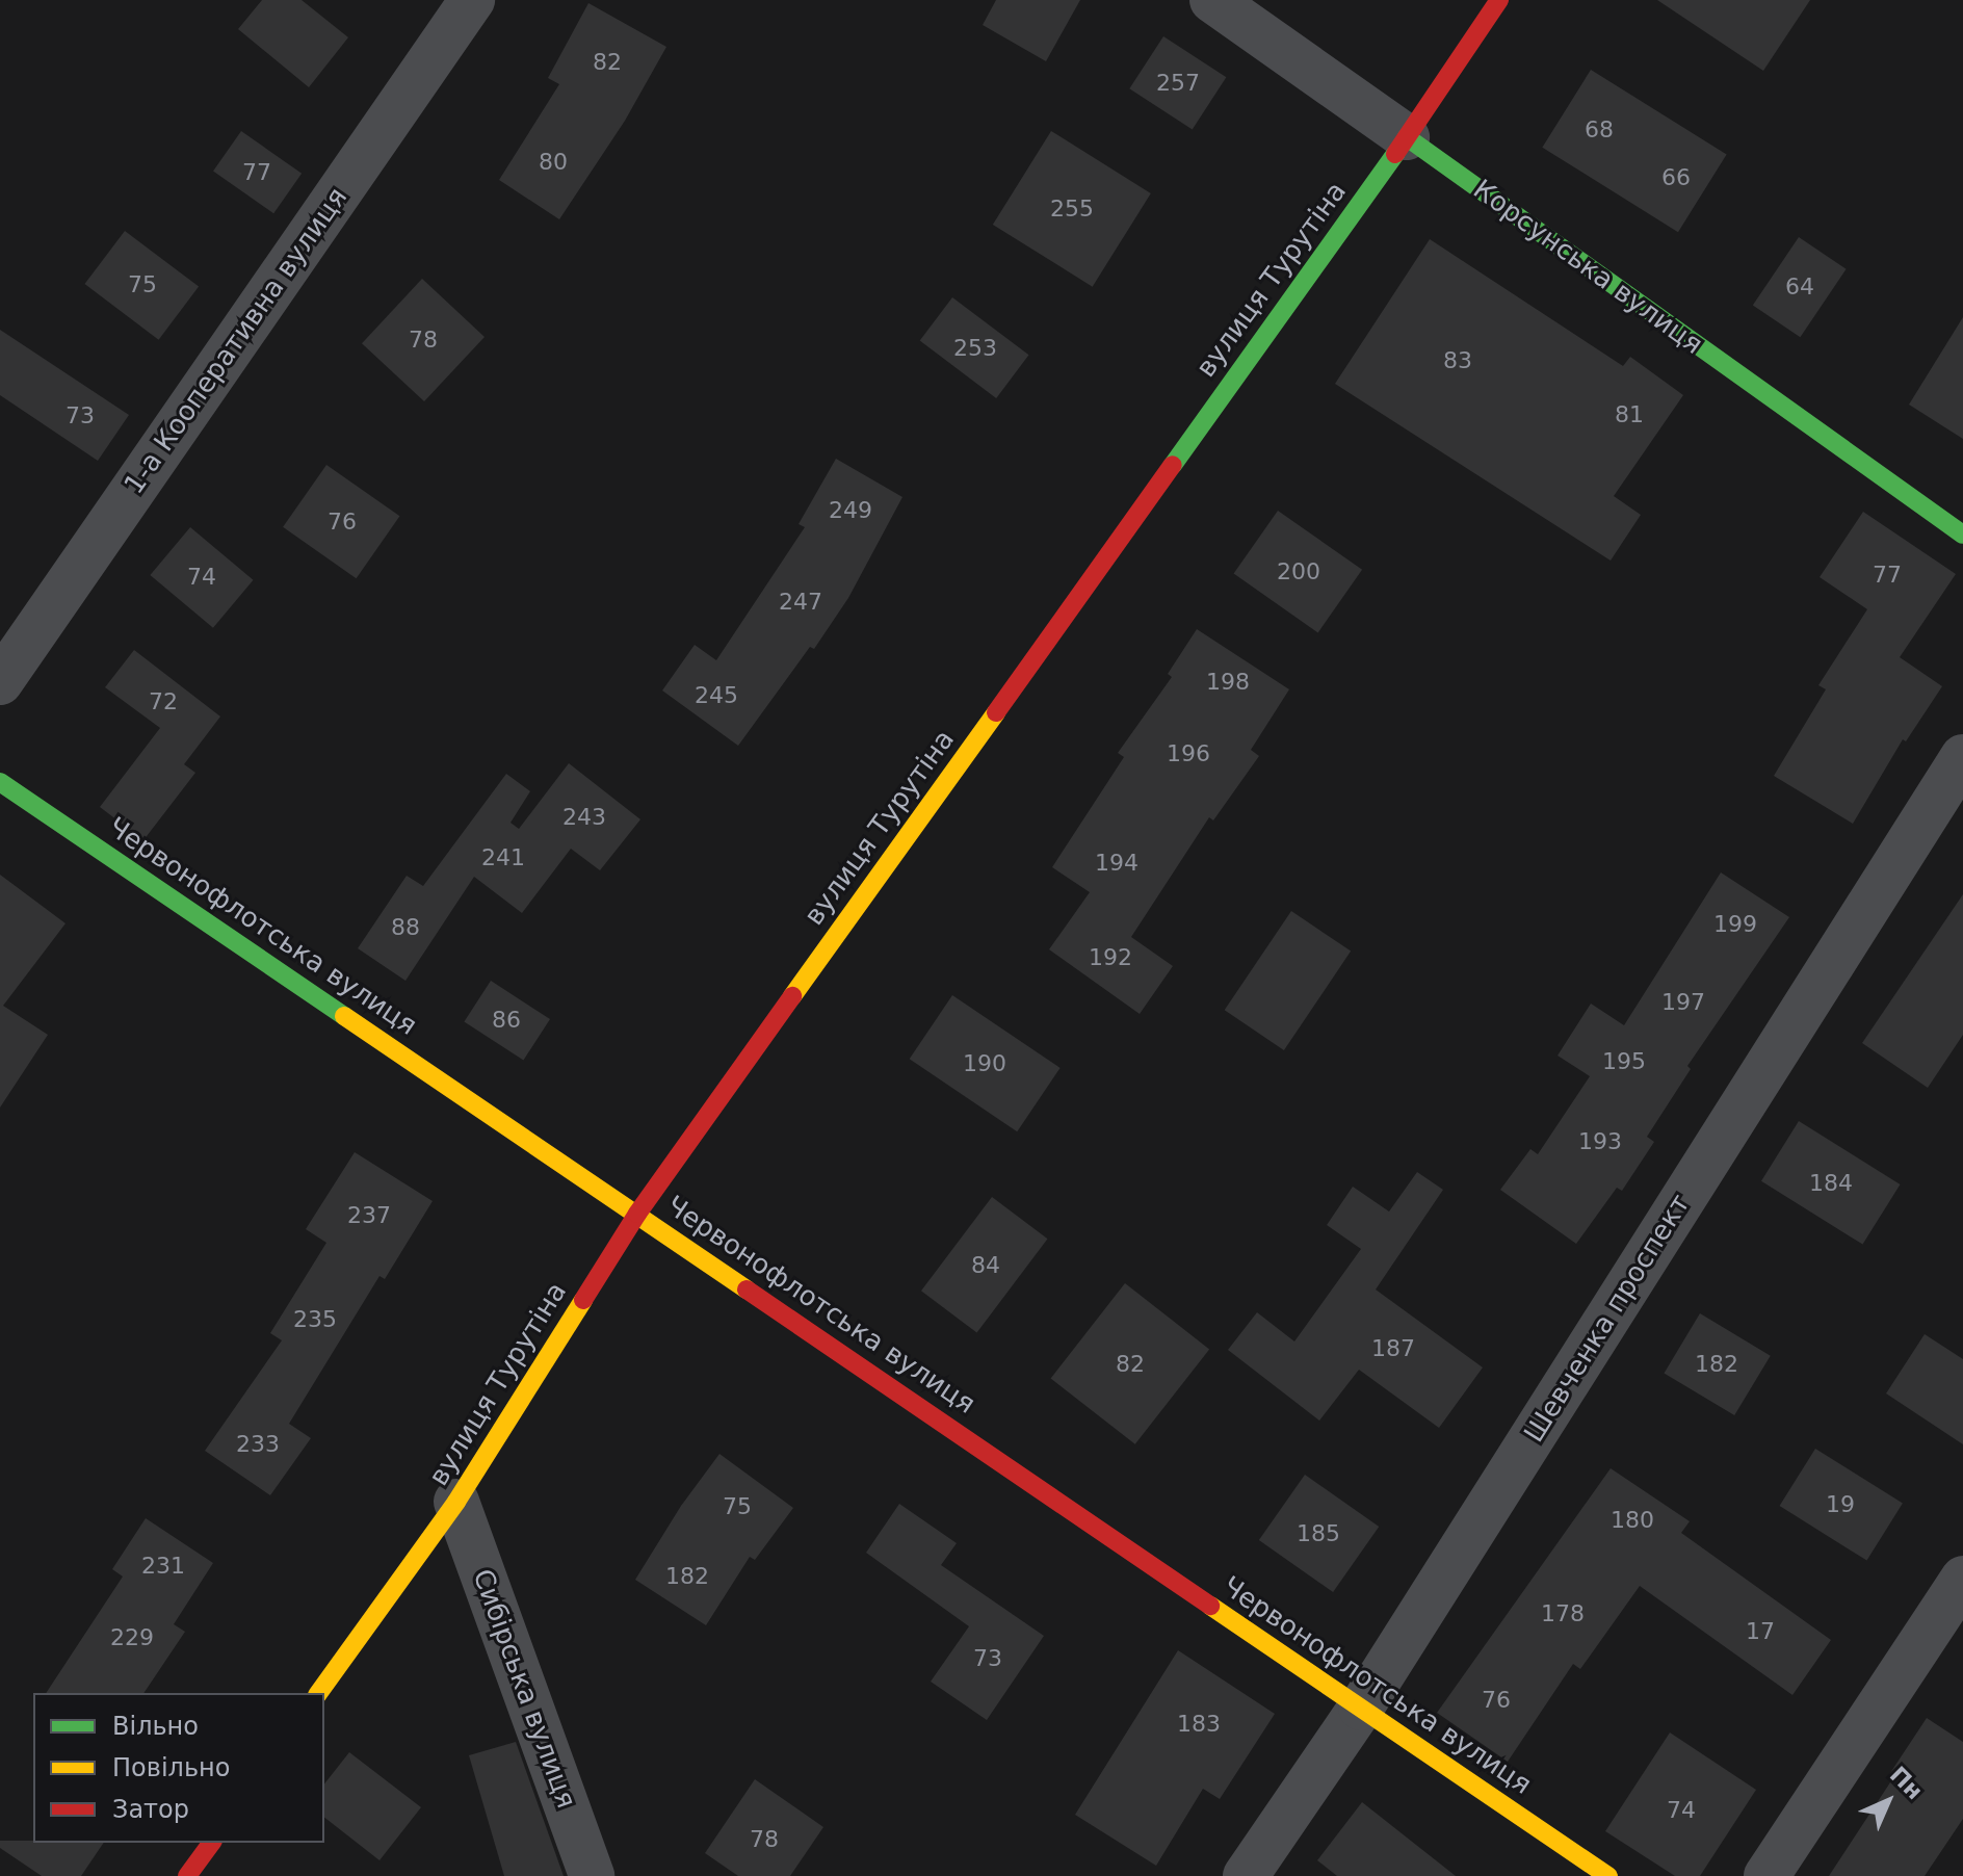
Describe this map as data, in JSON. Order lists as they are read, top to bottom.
{
  "streets": {
    "street": [
      "Корсунська вулиця",
      "вулиця Турутіна",
      "1-а Кооперативна вулиця",
      "Червонофлотська вулиця",
      "Шевченка проспект",
      "Сибірська вулиця"
    ]
  },
  "crossings": [
    ["Корсунська вулиця", "вулиця Турутіна"],
    ["вулиця Турутіна", "Червонофлотська вулиця"],
    ["вулиця Турутіна", "Сибірська вулиця"],
    ["Червонофлотська вулиця", "Шевченка проспект"]
  ],
  "house_numbers": [
    "82",
    "257",
    "68",
    "80",
    "77",
    "66",
    "255",
    "75",
    "64",
    "78",
    "253",
    "83",
    "81",
    "73",
    "249",
    "76",
    "200",
    "77",
    "74",
    "247",
    "198",
    "245",
    "72",
    "196",
    "243",
    "241",
    "194",
    "199",
    "88",
    "192",
    "197",
    "86",
    "195",
    "190",
    "193",
    "184",
    "237",
    "84",
    "235",
    "187",
    "82",
    "182",
    "233",
    "19",
    "75",
    "180",
    "185",
    "231",
    "182",
    "178",
    "17",
    "229",
    "73",
    "76",
    "183",
    "74",
    "78"
  ],
  "legend": ["Вільно", "Повільно", "Затор"],
  "north": "top right"
}
